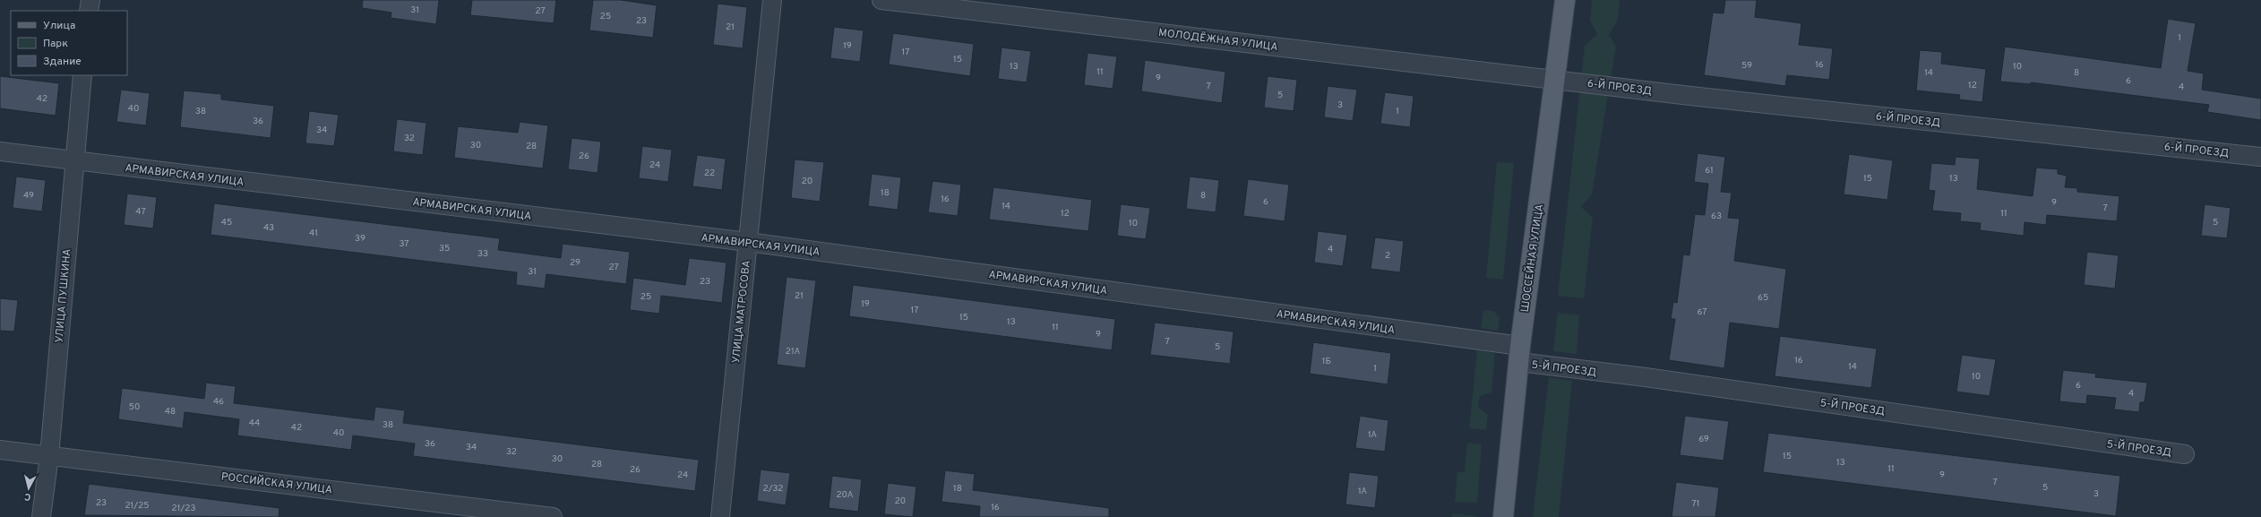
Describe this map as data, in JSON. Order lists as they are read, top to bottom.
{
  "streets": {
    "main road": ["ШОССЕЙНАЯ УЛИЦА"],
    "street": [
      "МОЛОДЁЖНАЯ УЛИЦА",
      "6-Й ПРОЕЗД",
      "АРМАВИРСКАЯ УЛИЦА",
      "УЛИЦА ПУШКИНА",
      "УЛИЦА МАТРОСОВА",
      "5-Й ПРОЕЗД",
      "РОССИЙСКАЯ УЛИЦА"
    ]
  },
  "crossings": [
    ["МОЛОДЁЖНАЯ УЛИЦА", "6-Й ПРОЕЗД"],
    ["МОЛОДЁЖНАЯ УЛИЦА", "ШОССЕЙНАЯ УЛИЦА"],
    ["6-Й ПРОЕЗД", "ШОССЕЙНАЯ УЛИЦА"],
    ["АРМАВИРСКАЯ УЛИЦА", "ШОССЕЙНАЯ УЛИЦА"],
    ["АРМАВИРСКАЯ УЛИЦА", "УЛИЦА ПУШКИНА"],
    ["АРМАВИРСКАЯ УЛИЦА", "УЛИЦА МАТРОСОВА"],
    ["АРМАВИРСКАЯ УЛИЦА", "5-Й ПРОЕЗД"],
    ["ШОССЕЙНАЯ УЛИЦА", "5-Й ПРОЕЗД"],
    ["УЛИЦА ПУШКИНА", "РОССИЙСКАЯ УЛИЦА"]
  ],
  "house_numbers": [
    "31",
    "27",
    "25",
    "23",
    "21",
    "1",
    "19",
    "17",
    "15",
    "16",
    "59",
    "13",
    "10",
    "11",
    "14",
    "8",
    "9",
    "6",
    "12",
    "7",
    "4",
    "5",
    "42",
    "3",
    "40",
    "38",
    "1",
    "36",
    "34",
    "32",
    "30",
    "28",
    "26",
    "24",
    "61",
    "22",
    "15",
    "13",
    "20",
    "18",
    "49",
    "8",
    "16",
    "6",
    "9",
    "14",
    "7",
    "47",
    "12",
    "11",
    "63",
    "45",
    "5",
    "10",
    "43",
    "41",
    "39",
    "37",
    "35",
    "4",
    "33",
    "2",
    "29",
    "27",
    "31",
    "23",
    "21",
    "25",
    "65",
    "19",
    "17",
    "67",
    "15",
    "13",
    "11",
    "9",
    "7",
    "5",
    "21А",
    "16",
    "1Б",
    "14",
    "1",
    "10",
    "6",
    "4",
    "46",
    "50",
    "48",
    "44",
    "38",
    "42",
    "40",
    "1А",
    "69",
    "36",
    "34",
    "32",
    "15",
    "30",
    "13",
    "28",
    "11",
    "26",
    "24",
    "9",
    "7",
    "5",
    "2/32",
    "18",
    "1А",
    "3",
    "20А",
    "20",
    "23",
    "71",
    "21/25",
    "16",
    "21/23"
  ],
  "legend": ["Улица", "Парк", "Здание"],
  "north": "bottom"
}
